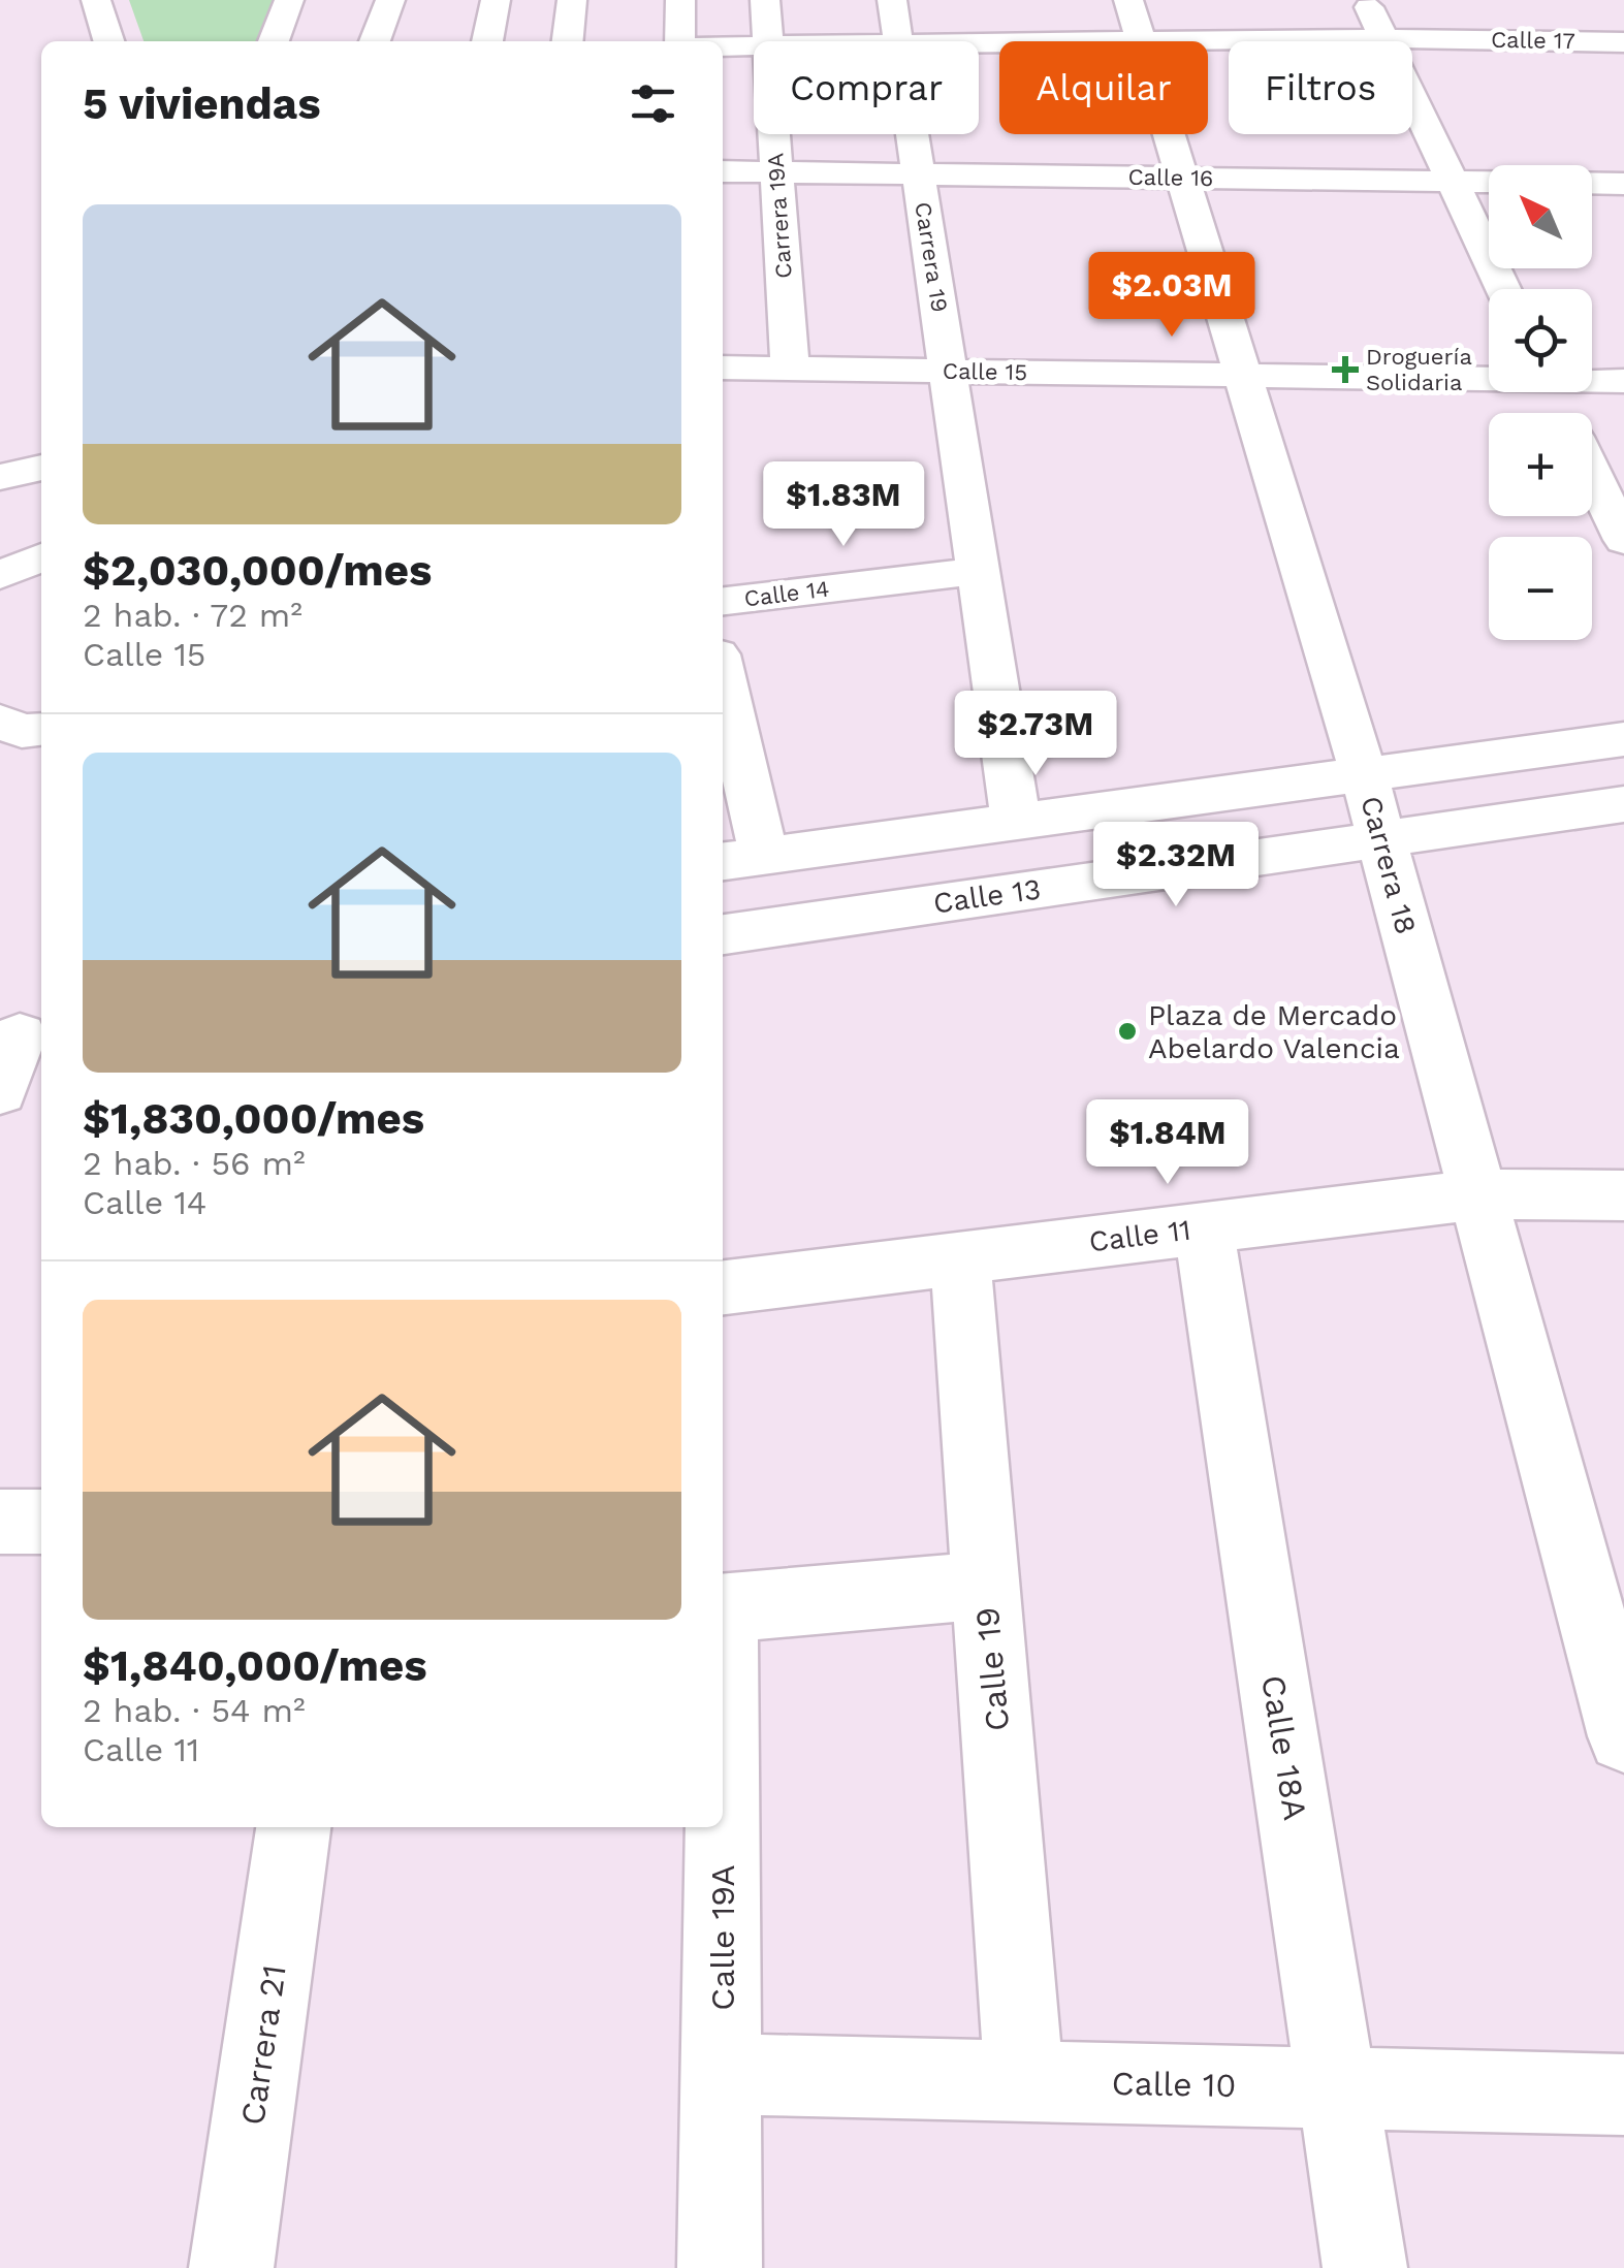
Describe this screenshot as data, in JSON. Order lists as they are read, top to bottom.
{
  "streets": {
    "street": [
      "Calle 17",
      "Calle 16",
      "Carrera 19A",
      "Carrera 19",
      "Calle 15",
      "Calle 14",
      "Carrera 18",
      "Calle 13",
      "Calle 11",
      "Calle 19",
      "Calle 18A",
      "Calle 19A",
      "Carrera 21",
      "Calle 10"
    ]
  },
  "crossings": [
    ["Calle 17", "Carrera 18"],
    ["Calle 16", "Carrera 19A"],
    ["Calle 16", "Carrera 19"],
    ["Calle 16", "Carrera 18"],
    ["Carrera 19A", "Calle 15"],
    ["Carrera 19", "Calle 15"],
    ["Carrera 19", "Calle 14"],
    ["Calle 15", "Carrera 18"],
    ["Carrera 18", "Calle 13"],
    ["Carrera 18", "Calle 11"],
    ["Calle 11", "Calle 19"],
    ["Calle 11", "Calle 18A"],
    ["Calle 19", "Calle 10"],
    ["Calle 18A", "Calle 10"],
    ["Calle 19A", "Calle 10"]
  ],
  "places": {
    "health": ["Droguería Solidaria"],
    "other": ["Plaza de Mercado Abelardo Valencia"]
  },
  "north": "top left",
  "page": {
    "chip": ["Comprar", "Alquilar", "Filtros"],
    "heading": "5 viviendas",
    "map_buttons": ["+", "−"],
    "list": [
      {
        "name": "$2,030,000/mes",
        "note": "2 hab. · 72 m² · Calle 15"
      },
      {
        "name": "$1,830,000/mes",
        "note": "2 hab. · 56 m² · Calle 14"
      },
      {
        "name": "$1,840,000/mes",
        "note": "2 hab. · 54 m² · Calle 11"
      }
    ],
    "price": [
      "$2.03M",
      "$1.83M",
      "$2.73M",
      "$2.32M",
      "$1.84M"
    ]
  }
}
